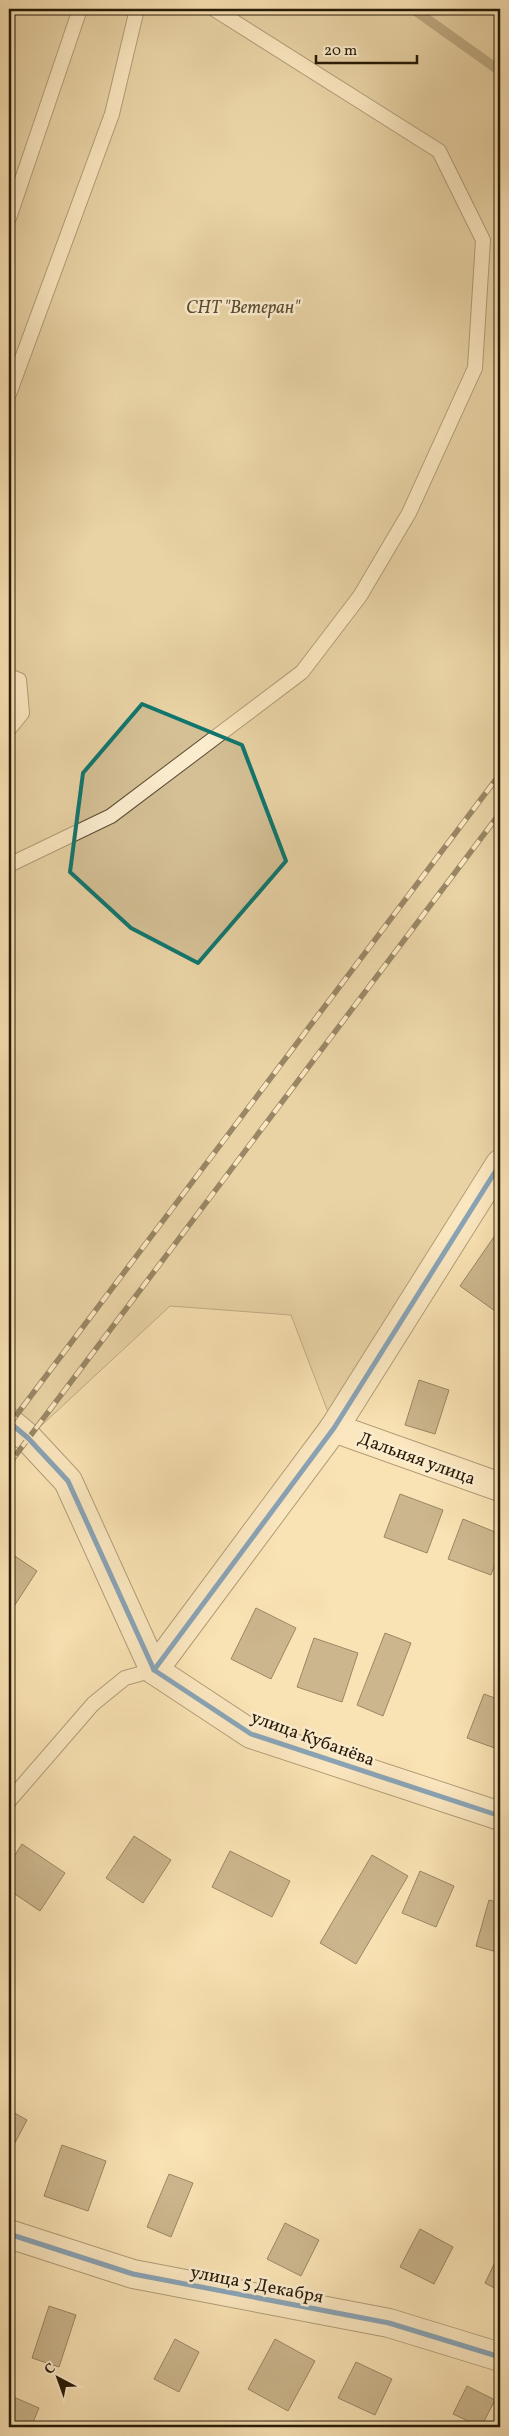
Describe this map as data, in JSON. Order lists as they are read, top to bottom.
{
  "streets": {
    "street": ["Дальняя улица", "улица Кубанёва", "улица 5 Декабря"]
  },
  "parks": ["СНТ \"Ветеран\""],
  "scale_bar": "20 m",
  "north": "top left"
}
